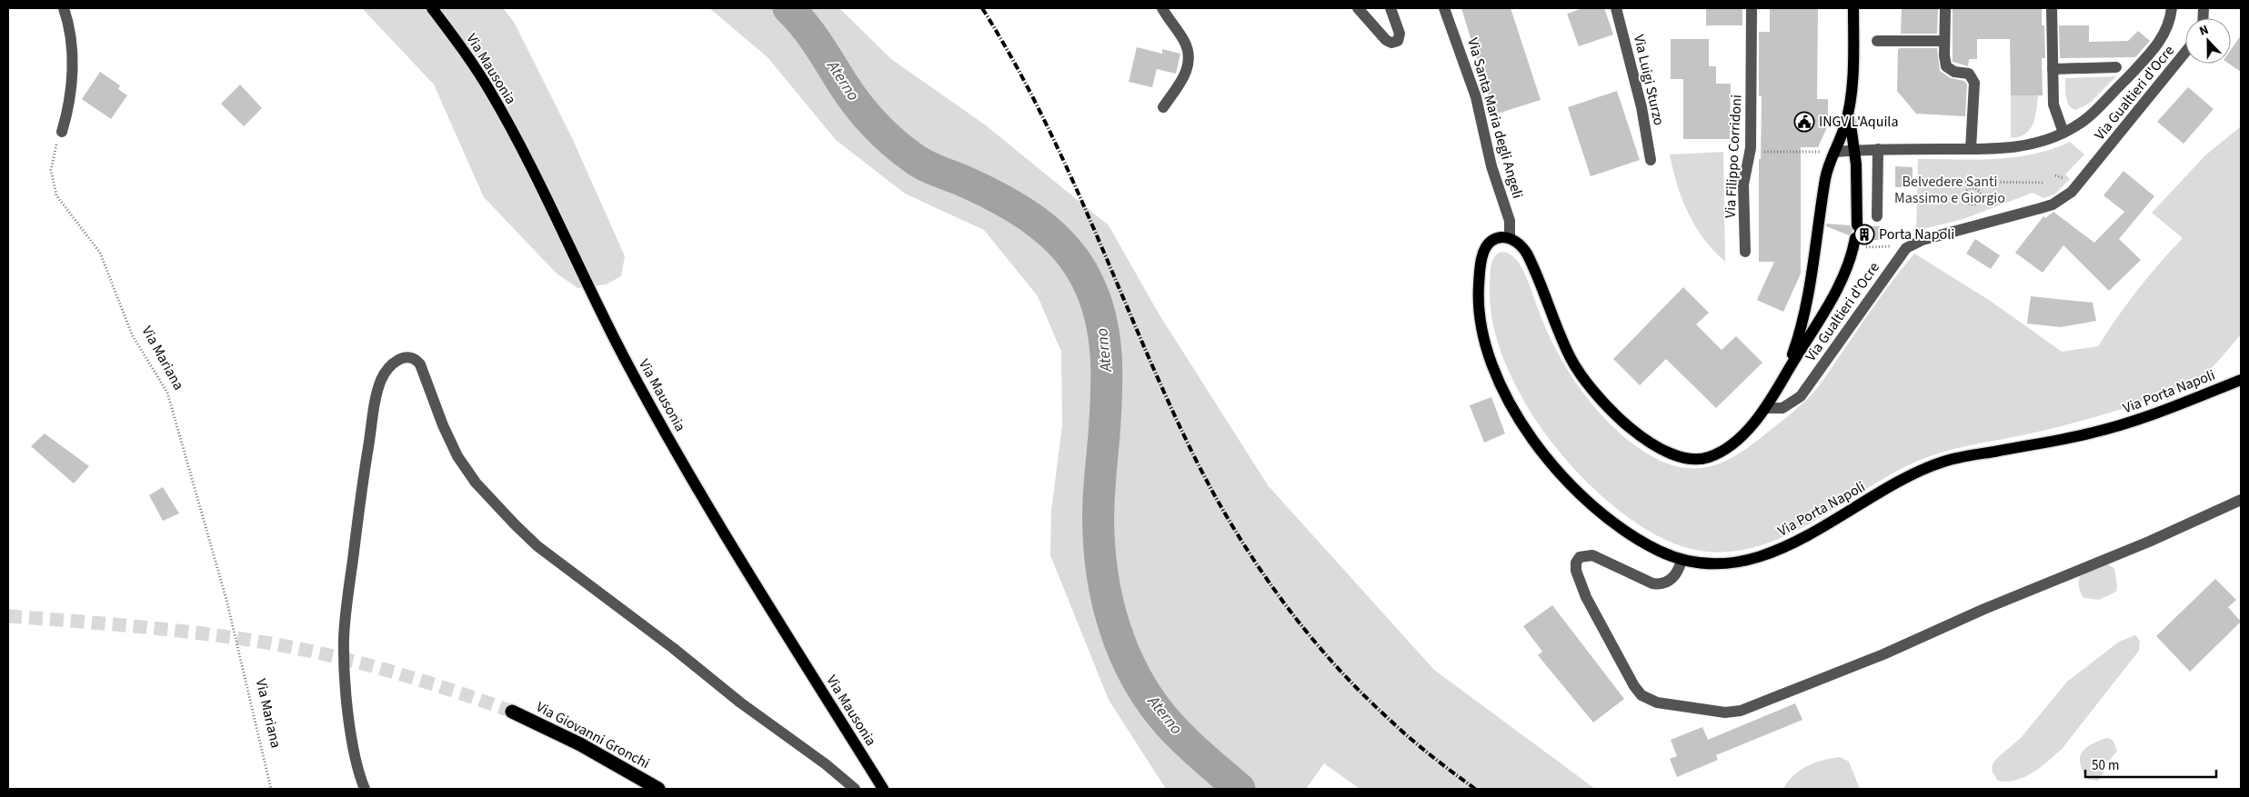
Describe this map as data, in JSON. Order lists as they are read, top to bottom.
{
  "streets": {
    "highway": ["Via Giovanni Gronchi"],
    "main road": ["Via Mausonia", "Via Porta Napoli"],
    "street": [
      "Via Luigi Sturzo",
      "Via Gualtieri d'Ocre",
      "Via Santa Maria degli Angeli",
      "Via Filippo Corridoni"
    ],
    "path": ["Via Mariana"]
  },
  "crossings": [
    ["Via Santa Maria degli Angeli", "Via Porta Napoli"]
  ],
  "water": ["Aterno"],
  "parks": ["Belvedere Santi Massimo e Giorgio"],
  "places": {
    "public building": ["INGV L'Aquila"],
    "building": ["Porta Napoli"]
  },
  "scale_bar": "50 m",
  "north": "top"
}
